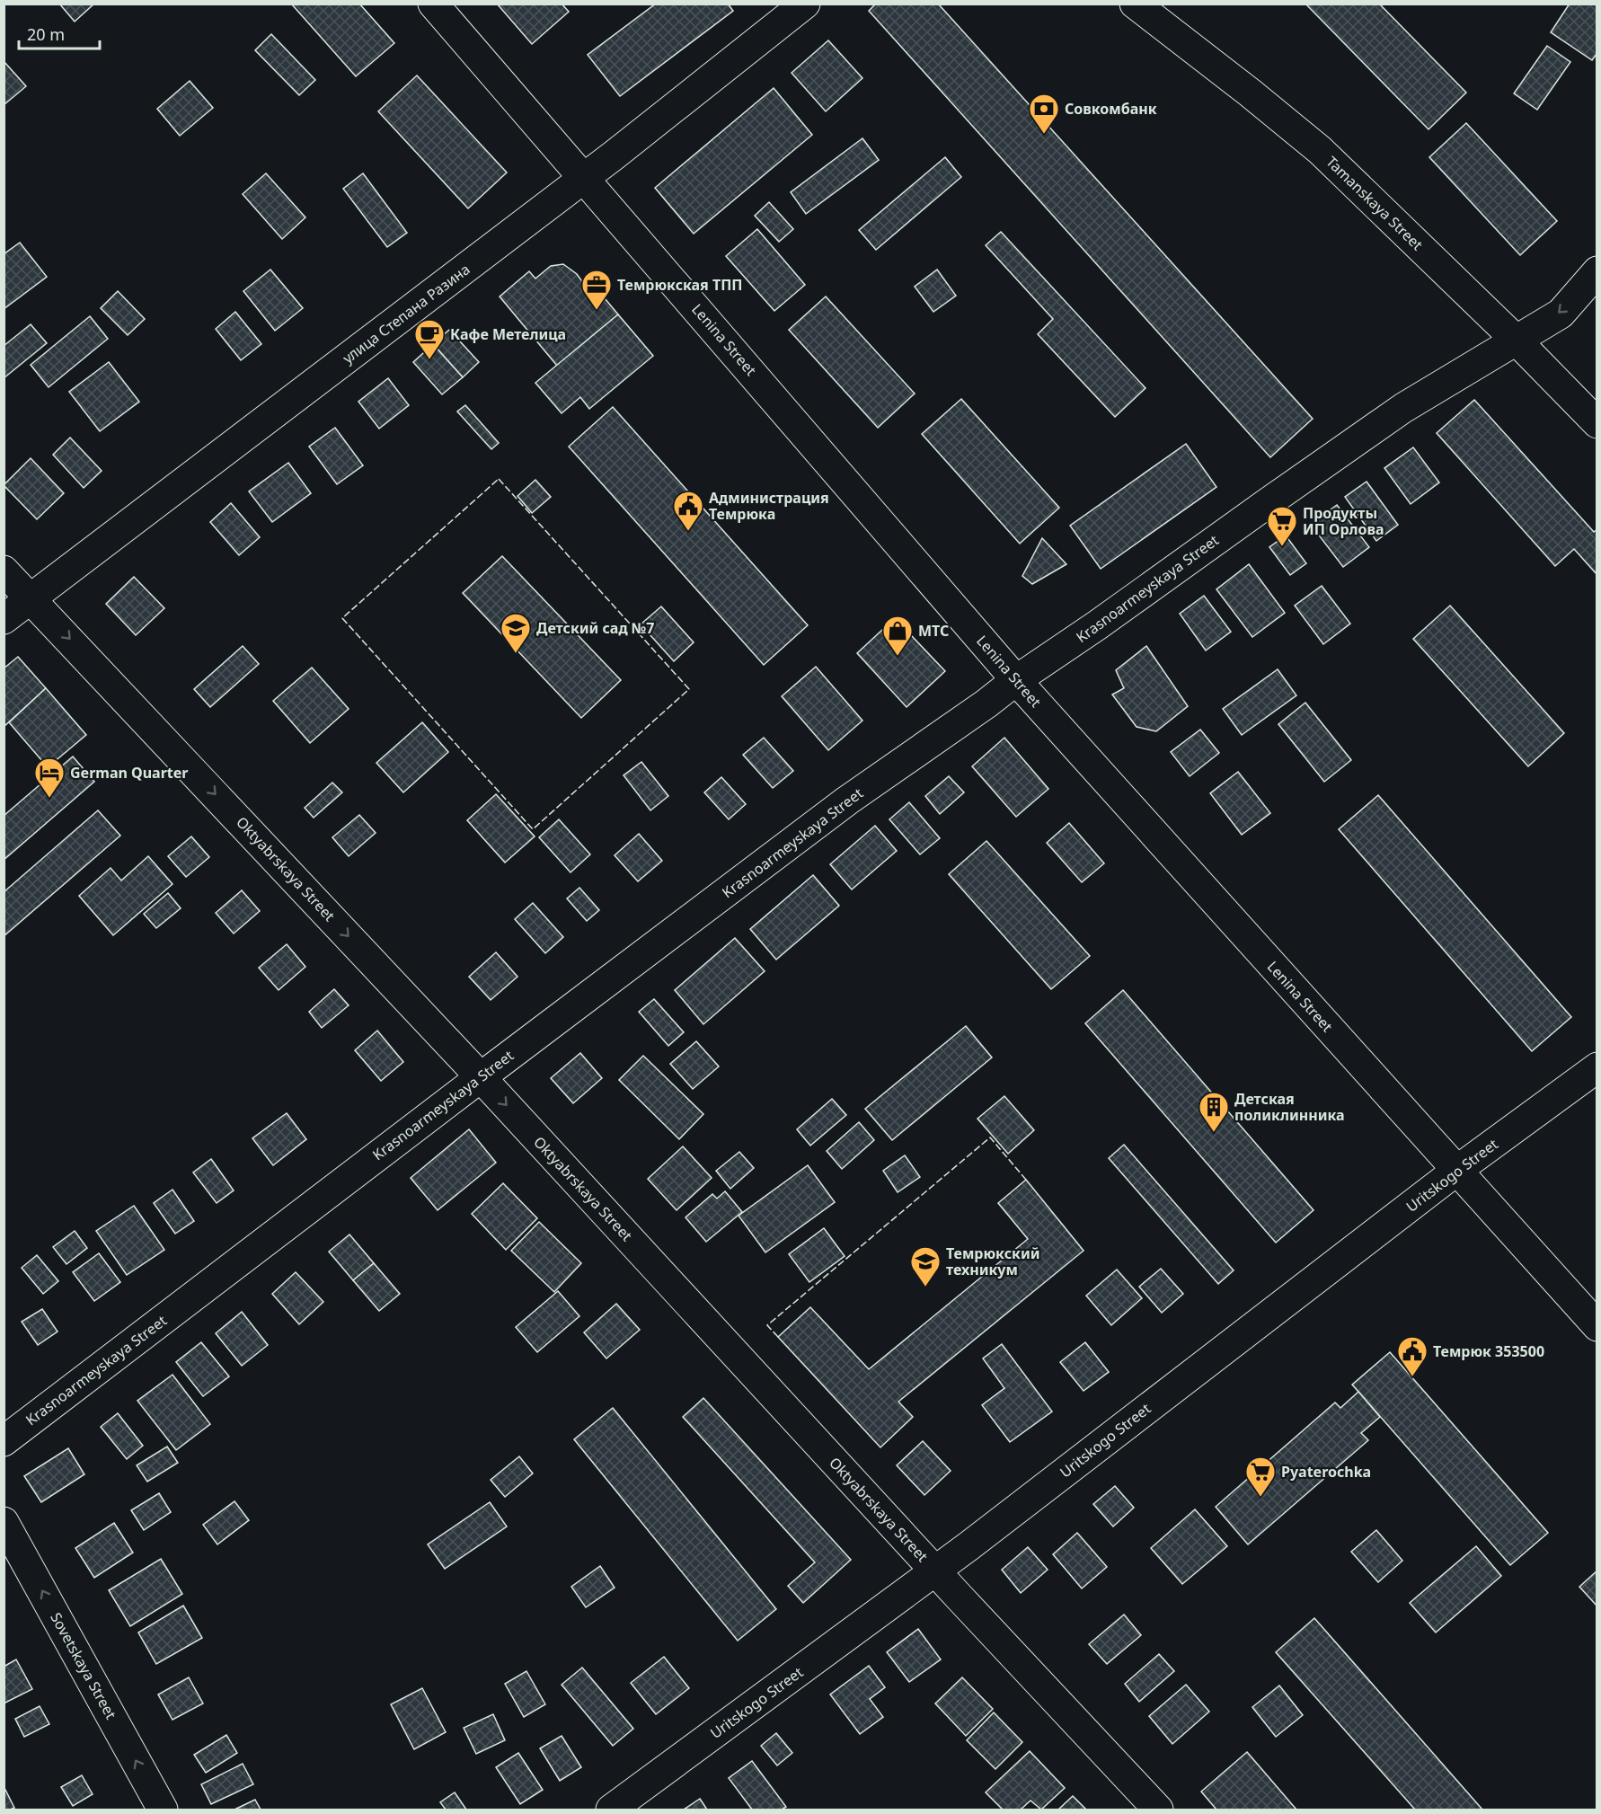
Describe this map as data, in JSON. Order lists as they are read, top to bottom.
{
  "streets": {
    "street": [
      "Tamanskaya Street",
      "улица Степана Разина",
      "Lenina Street",
      "Krasnoarmeyskaya Street",
      "Oktyabrskaya Street",
      "Uritskogo Street",
      "Sovetskaya Street"
    ]
  },
  "crossings": [
    ["Tamanskaya Street", "Krasnoarmeyskaya Street"],
    ["улица Степана Разина", "Lenina Street"],
    ["улица Степана Разина", "Oktyabrskaya Street"],
    ["Lenina Street", "Krasnoarmeyskaya Street"],
    ["Lenina Street", "Uritskogo Street"],
    ["Krasnoarmeyskaya Street", "Oktyabrskaya Street"],
    ["Oktyabrskaya Street", "Uritskogo Street"]
  ],
  "one_way": ["Oktyabrskaya Street", "Sovetskaya Street"],
  "places": {
    "bank": ["Совкомбанк"],
    "office": ["Темрюкская ТПП"],
    "cafe": ["Кафе Метелица"],
    "public building": ["Администрация Темрюка", "Темрюк 353500"],
    "supermarket": ["Продукты ИП Орлова", "Pyaterochka"],
    "school or university": ["Детский сад №7", "Темрюкский техникум"],
    "shop": ["МТС"],
    "hotel": ["German Quarter"],
    "building": ["Детская поликлинника"]
  },
  "scale_bar": "20 m"
}
